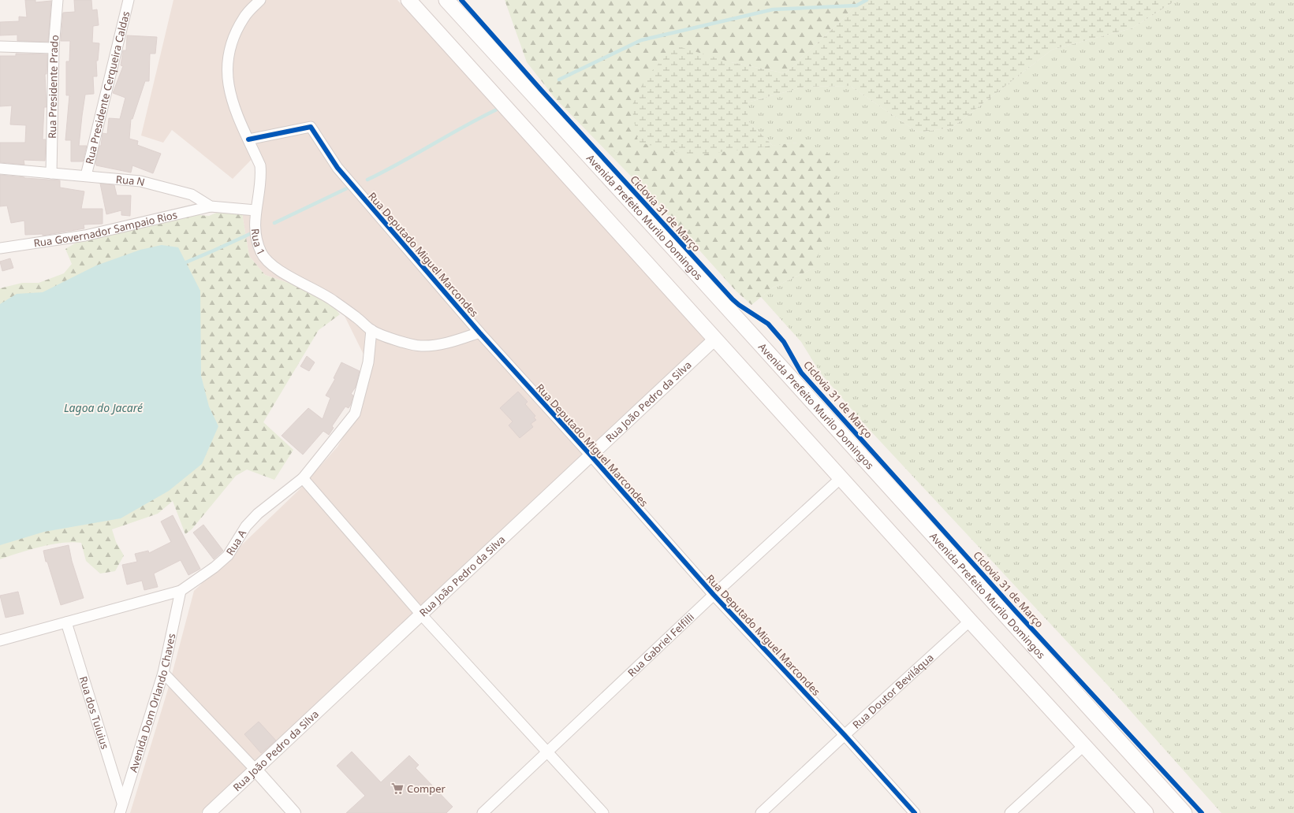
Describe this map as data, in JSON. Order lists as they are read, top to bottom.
{
  "streets": {
    "main road": ["Avenida Prefeito Murilo Domingos"],
    "street": [
      "Rua Presidente Prado",
      "Rua Presidente Cerqueira Caldas",
      "Rua N",
      "Rua Governador Sampaio Rios",
      "Rua 1",
      "Rua Deputado Miguel Marcondes",
      "Rua João Pedro da Silva",
      "Rua A",
      "Rua Gabriel Felfilli",
      "Rua Doutor Beviláqua",
      "Avenida Dom Orlando Chaves",
      "Rua dos Tuiuius"
    ],
    "cycle path": ["Ciclovia 31 de Março"]
  },
  "crossings": [
    ["Rua Presidente Prado", "Rua N"],
    ["Rua Presidente Cerqueira Caldas", "Rua N"],
    ["Rua N", "Rua Governador Sampaio Rios"],
    ["Rua N", "Rua 1"],
    ["Rua 1", "Rua Deputado Miguel Marcondes"],
    ["Rua 1", "Rua A"],
    ["Rua Deputado Miguel Marcondes", "Rua João Pedro da Silva"],
    ["Rua Deputado Miguel Marcondes", "Rua Gabriel Felfilli"],
    ["Rua Deputado Miguel Marcondes", "Rua Doutor Beviláqua"],
    ["Rua A", "Avenida Dom Orlando Chaves"],
    ["Rua A", "Rua dos Tuiuius"],
    ["Avenida Dom Orlando Chaves", "Rua dos Tuiuius"]
  ],
  "water": ["Lagoa do Jacaré"],
  "places": {
    "supermarket": ["Comper"]
  }
}
